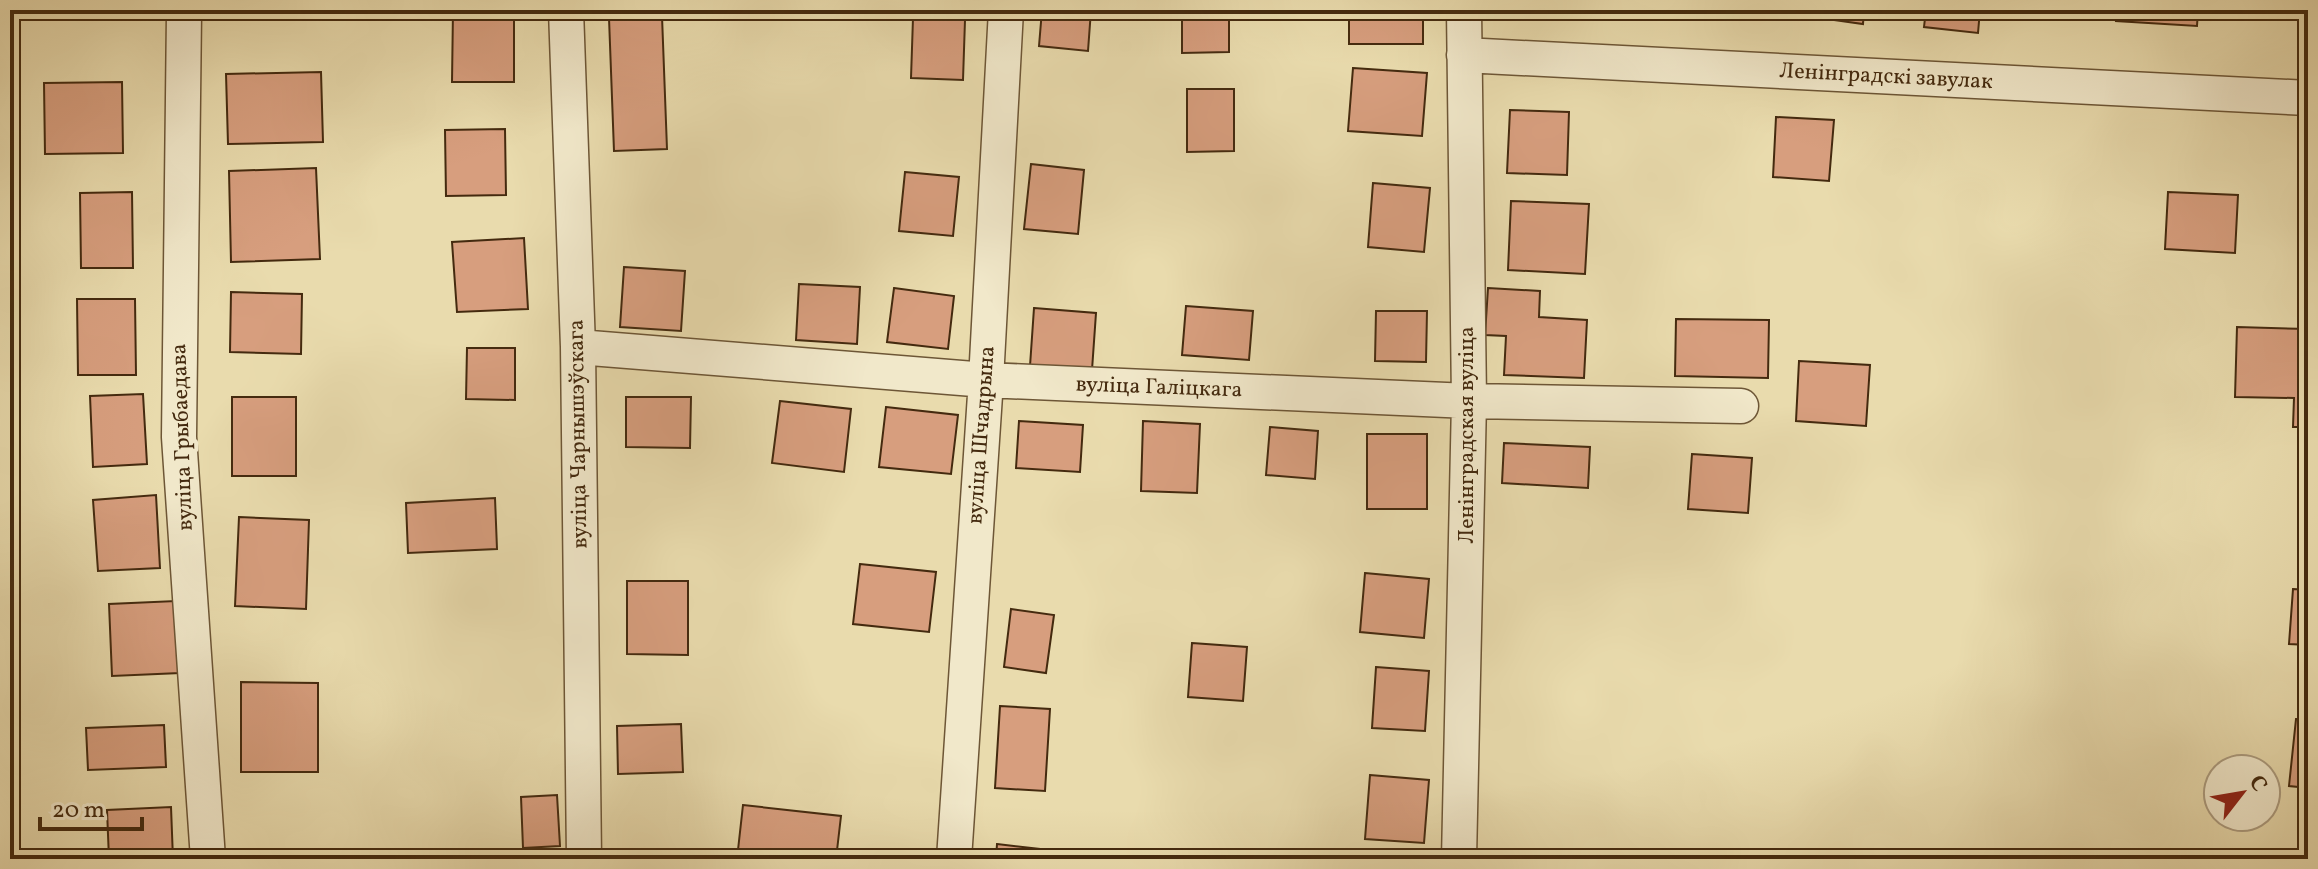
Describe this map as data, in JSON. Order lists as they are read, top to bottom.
{
  "streets": {
    "street": [
      "Ленінградскі завулак",
      "вуліца Галіцкага",
      "вуліца Чарнышэўскага",
      "вуліца Шчадрына",
      "Ленінградская вуліца",
      "вуліца Грыбаедава"
    ]
  },
  "crossings": [
    ["Ленінградскі завулак", "Ленінградская вуліца"],
    ["вуліца Галіцкага", "вуліца Чарнышэўскага"],
    ["вуліца Галіцкага", "вуліца Шчадрына"],
    ["вуліца Галіцкага", "Ленінградская вуліца"]
  ],
  "scale_bar": "20 m",
  "north": "top right"
}
